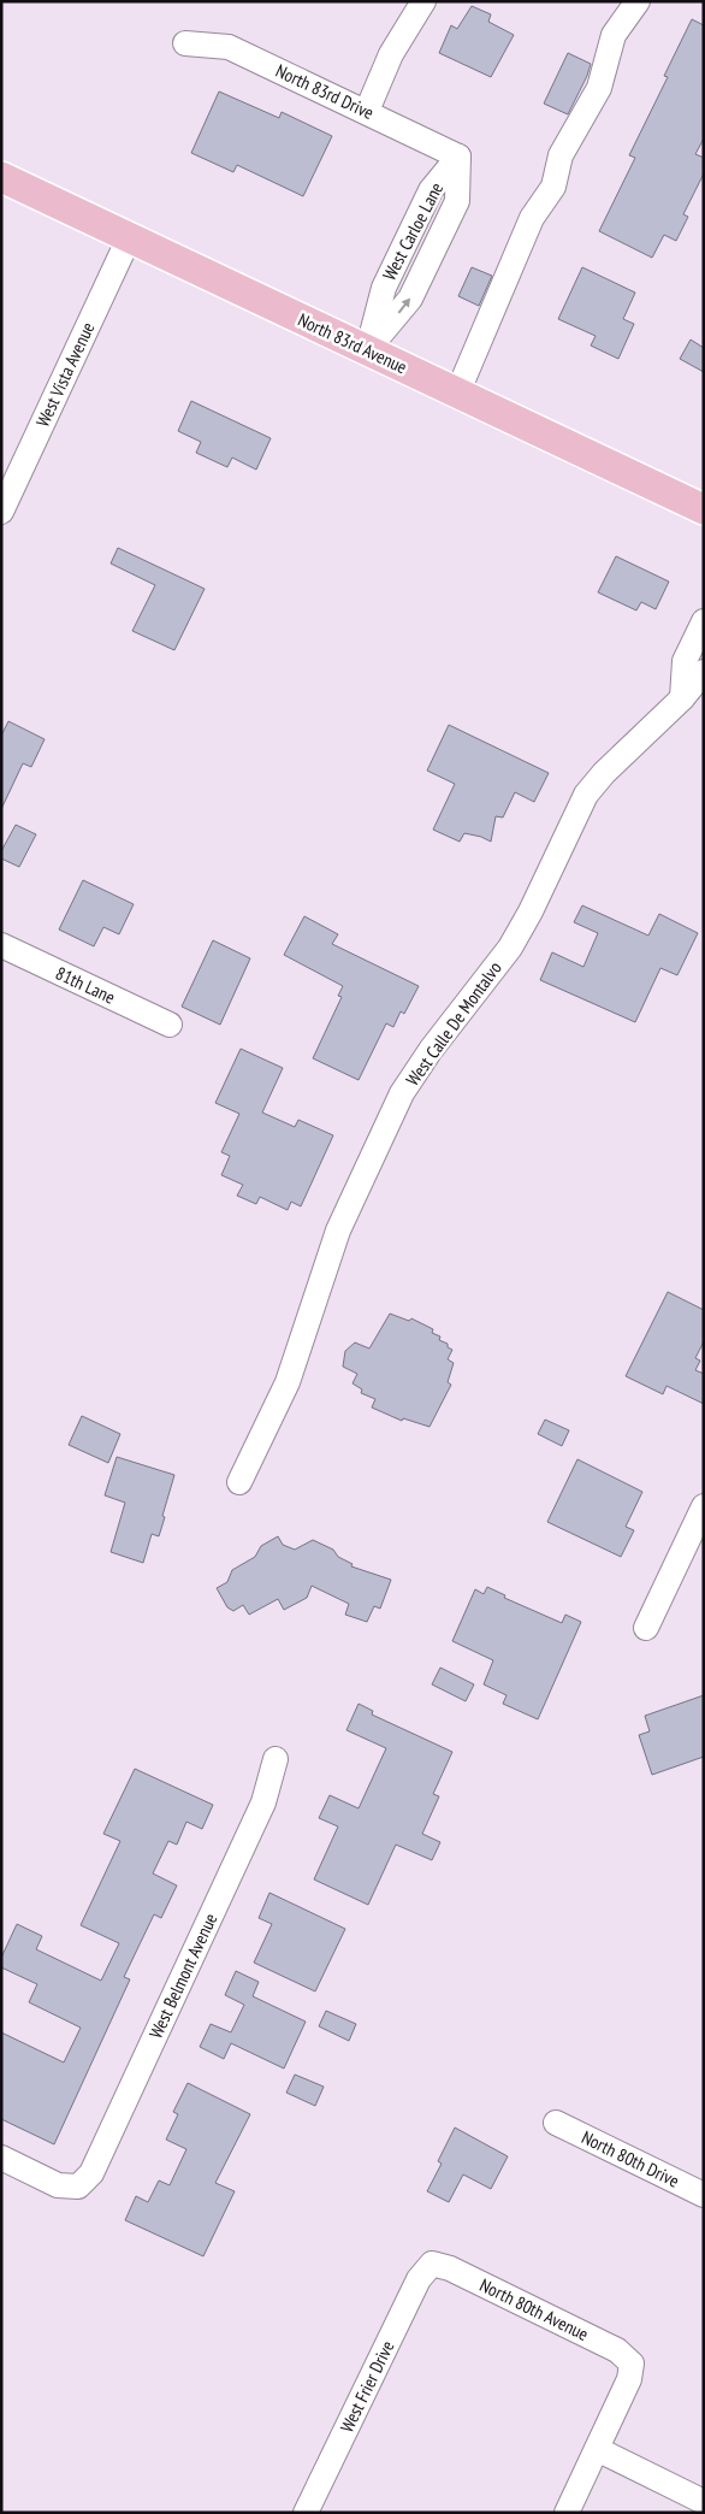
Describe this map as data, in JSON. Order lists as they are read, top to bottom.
{
  "streets": {
    "main road": ["North 83rd Avenue"],
    "street": [
      "North 83rd Drive",
      "West Carloe Lane",
      "West Vista Avenue",
      "81th Lane",
      "West Calle De Montalvo",
      "West Belmont Avenue",
      "North 80th Drive",
      "North 80th Avenue",
      "West Frier Drive"
    ]
  },
  "crossings": [
    ["North 83rd Drive", "West Carloe Lane"],
    ["West Carloe Lane", "North 83rd Avenue"],
    ["North 83rd Avenue", "West Vista Avenue"],
    ["North 80th Avenue", "West Frier Drive"]
  ]
}
